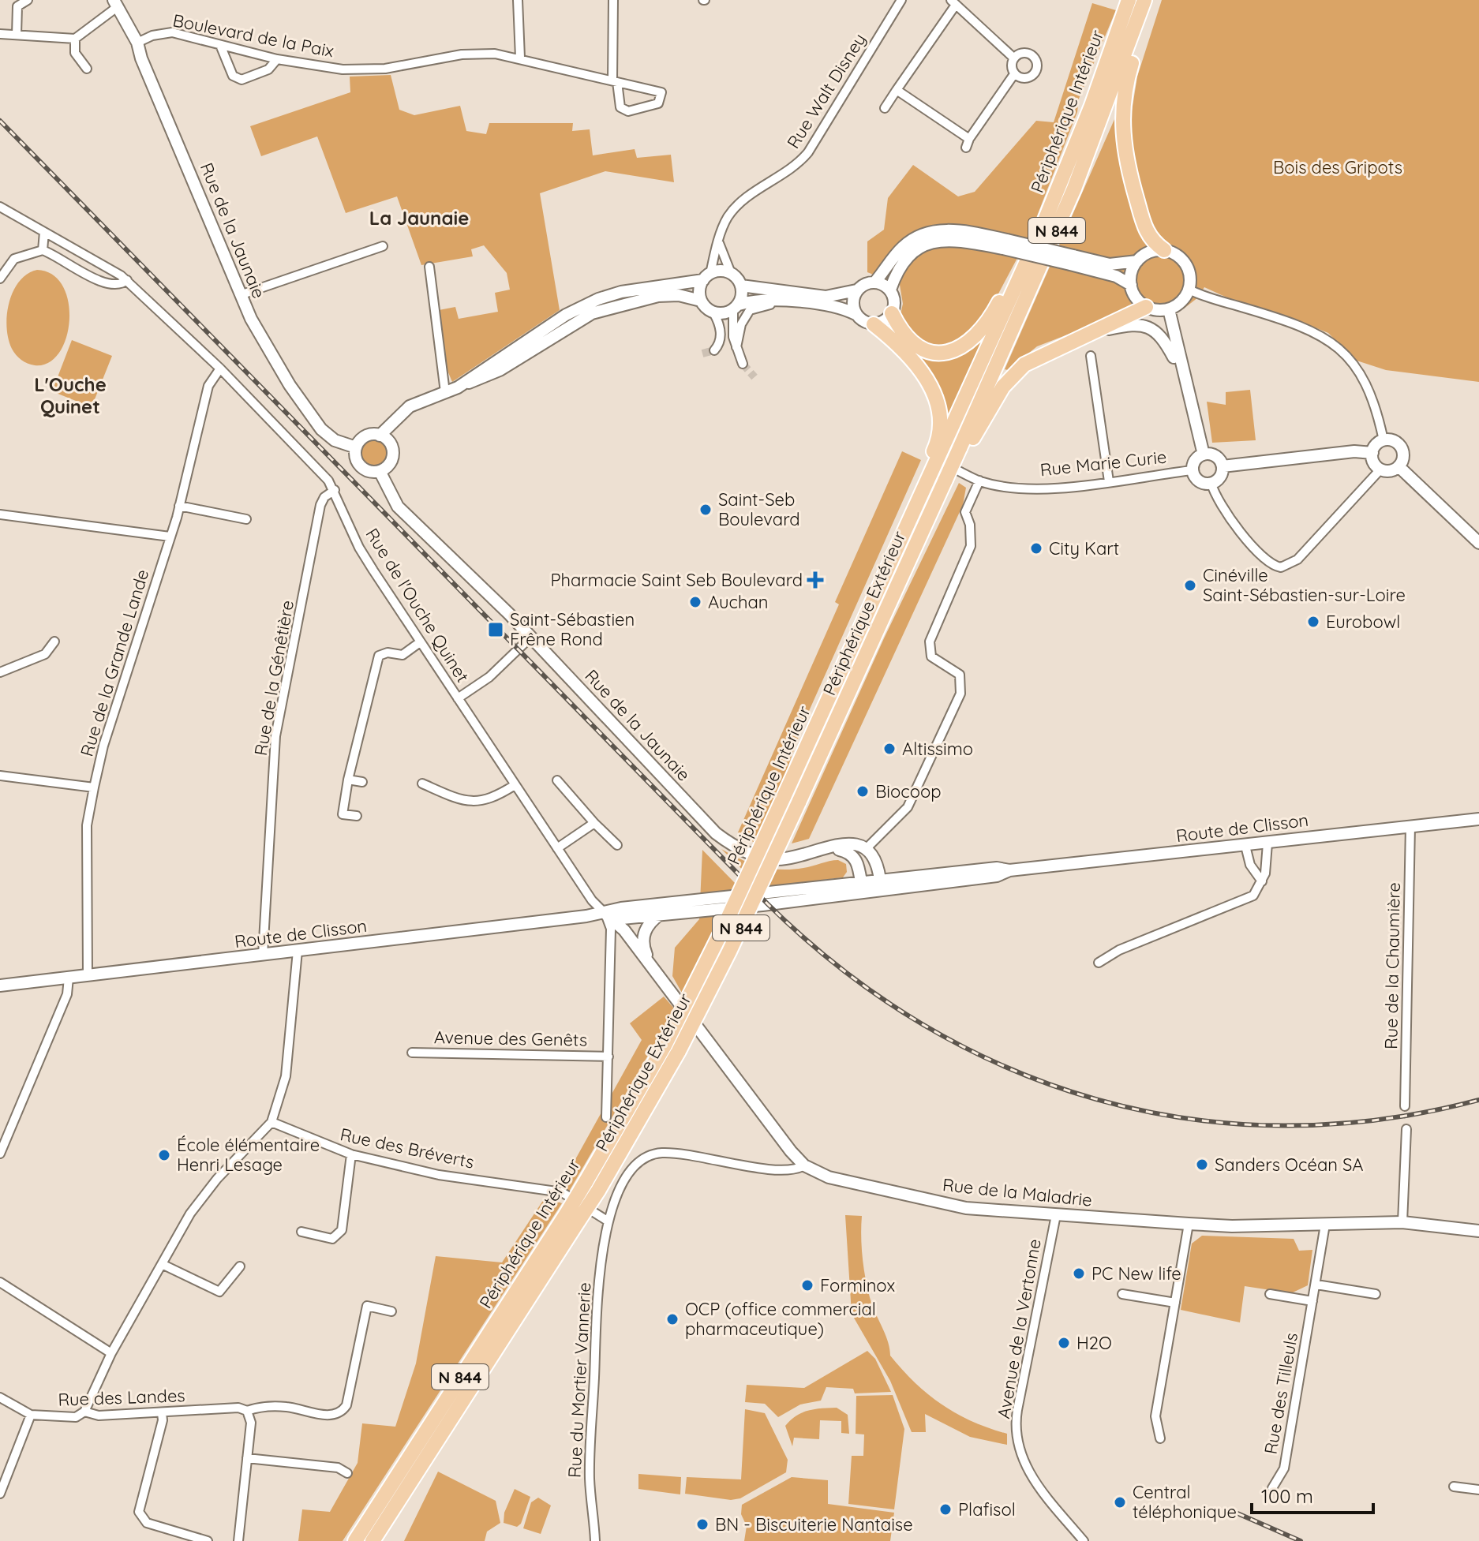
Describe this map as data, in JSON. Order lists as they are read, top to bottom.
{
  "streets": {
    "highway": ["Périphérique Intérieur", "N 844", "Périphérique Extérieur"],
    "main road": ["Rue de la Jaunaie", "Route de Clisson", "Rue de la Maladrie"],
    "street": [
      "Boulevard de la Paix",
      "Rue Walt Disney",
      "Rue Marie Curie",
      "Rue de l'Ouche Quinet",
      "Rue de la Grande Lande",
      "Rue de la Génêtière",
      "Rue de la Chaumière",
      "Avenue des Genêts",
      "Rue des Bréverts",
      "Avenue de la Vertonne",
      "Rue du Mortier Vannerie",
      "Rue des Tilleuls",
      "Rue des Landes"
    ]
  },
  "crossings": [
    ["Boulevard de la Paix", "Rue de la Jaunaie"],
    ["Périphérique Intérieur", "N 844"],
    ["Périphérique Intérieur", "Périphérique Extérieur"],
    ["Rue de l'Ouche Quinet", "Rue de la Grande Lande"],
    ["Rue de l'Ouche Quinet", "Rue de la Génêtière"],
    ["Rue de l'Ouche Quinet", "Route de Clisson"],
    ["Rue de l'Ouche Quinet", "Rue de la Maladrie"],
    ["Rue de la Grande Lande", "Route de Clisson"],
    ["Rue de la Génêtière", "Route de Clisson"],
    ["Route de Clisson", "Rue de la Chaumière"],
    ["Route de Clisson", "Rue de la Maladrie"],
    ["Rue des Bréverts", "Rue du Mortier Vannerie"],
    ["Rue de la Maladrie", "Avenue de la Vertonne"],
    ["Rue de la Maladrie", "Rue du Mortier Vannerie"],
    ["Rue de la Maladrie", "Rue des Tilleuls"]
  ],
  "districts": ["La Jaunaie", "L'Ouche Quinet"],
  "parks": ["Bois des Gripots"],
  "places": {
    "other": [
      "Saint-Seb Boulevard",
      "City Kart",
      "Cinéville Saint-Sébastien-sur-Loire",
      "Auchan",
      "Eurobowl",
      "Altissimo",
      "Biocoop",
      "École élémentaire Henri Lesage",
      "Sanders Océan SA",
      "PC New life",
      "Forminox",
      "OCP (office commercial pharmaceutique)",
      "H2O",
      "Central téléphonique",
      "Plafisol",
      "BN - Biscuiterie Nantaise"
    ],
    "health": ["Pharmacie Saint Seb Boulevard"],
    "transit": ["Saint-Sébastien Frêne Rond"]
  },
  "scale_bar": "100 m"
}
